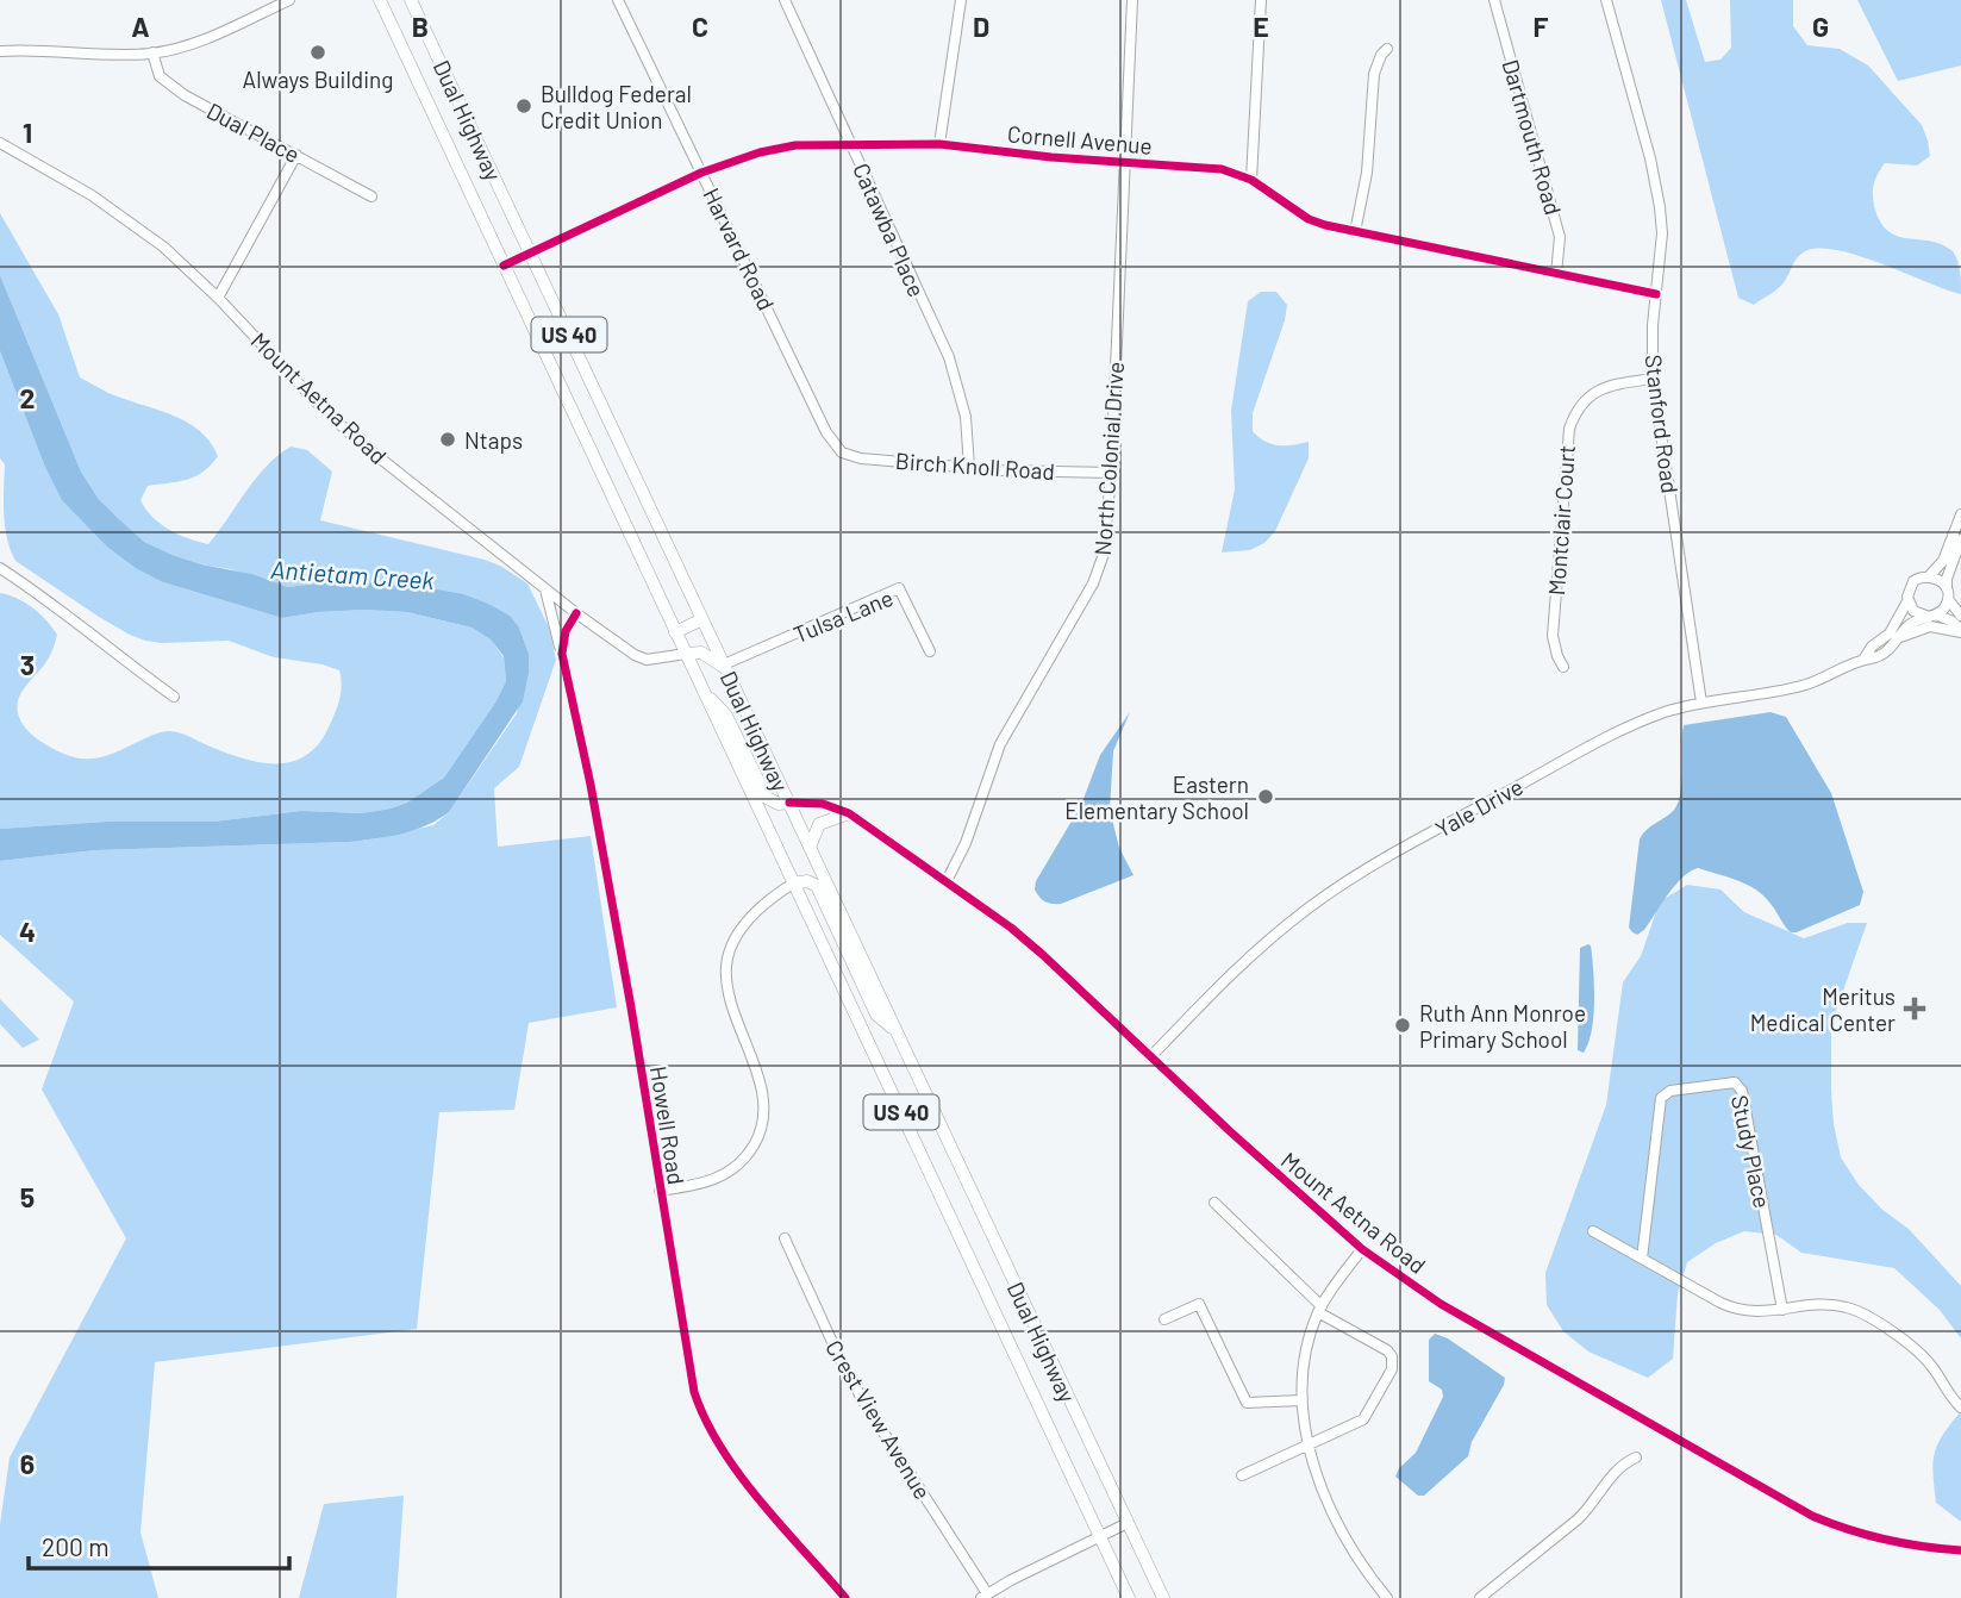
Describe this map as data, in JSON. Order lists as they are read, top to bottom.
{
  "streets": {
    "main road": ["Dual Highway", "US 40"],
    "street": [
      "Dual Place",
      "Dartmouth Road",
      "Cornell Avenue",
      "Catawba Place",
      "Harvard Road",
      "Mount Aetna Road",
      "Stanford Road",
      "North Colonial Drive",
      "Birch Knoll Road",
      "Montclair Court",
      "Tulsa Lane",
      "Yale Drive",
      "Howell Road",
      "Study Place",
      "Crest View Avenue"
    ]
  },
  "crossings": [
    ["Dual Highway", "Cornell Avenue"],
    ["Dual Highway", "Mount Aetna Road"],
    ["Dual Highway", "Tulsa Lane"],
    ["Dartmouth Road", "Cornell Avenue"],
    ["Cornell Avenue", "Catawba Place"],
    ["Cornell Avenue", "Harvard Road"],
    ["Cornell Avenue", "Stanford Road"],
    ["Cornell Avenue", "North Colonial Drive"],
    ["Catawba Place", "Birch Knoll Road"],
    ["Harvard Road", "Birch Knoll Road"],
    ["Mount Aetna Road", "North Colonial Drive"],
    ["Mount Aetna Road", "Yale Drive"],
    ["Mount Aetna Road", "Howell Road"],
    ["Stanford Road", "Montclair Court"],
    ["Stanford Road", "Yale Drive"],
    ["North Colonial Drive", "Birch Knoll Road"]
  ],
  "water": ["Antietam Creek"],
  "places": {
    "other": [
      "Always Building",
      "Bulldog Federal Credit Union",
      "Ntaps",
      "Eastern Elementary School",
      "Ruth Ann Monroe Primary School"
    ],
    "health": ["Meritus Medical Center"]
  },
  "scale_bar": "200 m",
  "grid": {
    "columns": [
      "A",
      "B",
      "C",
      "D",
      "E",
      "F",
      "G"
    ],
    "rows": [
      "1",
      "2",
      "3",
      "4",
      "5",
      "6"
    ]
  }
}
